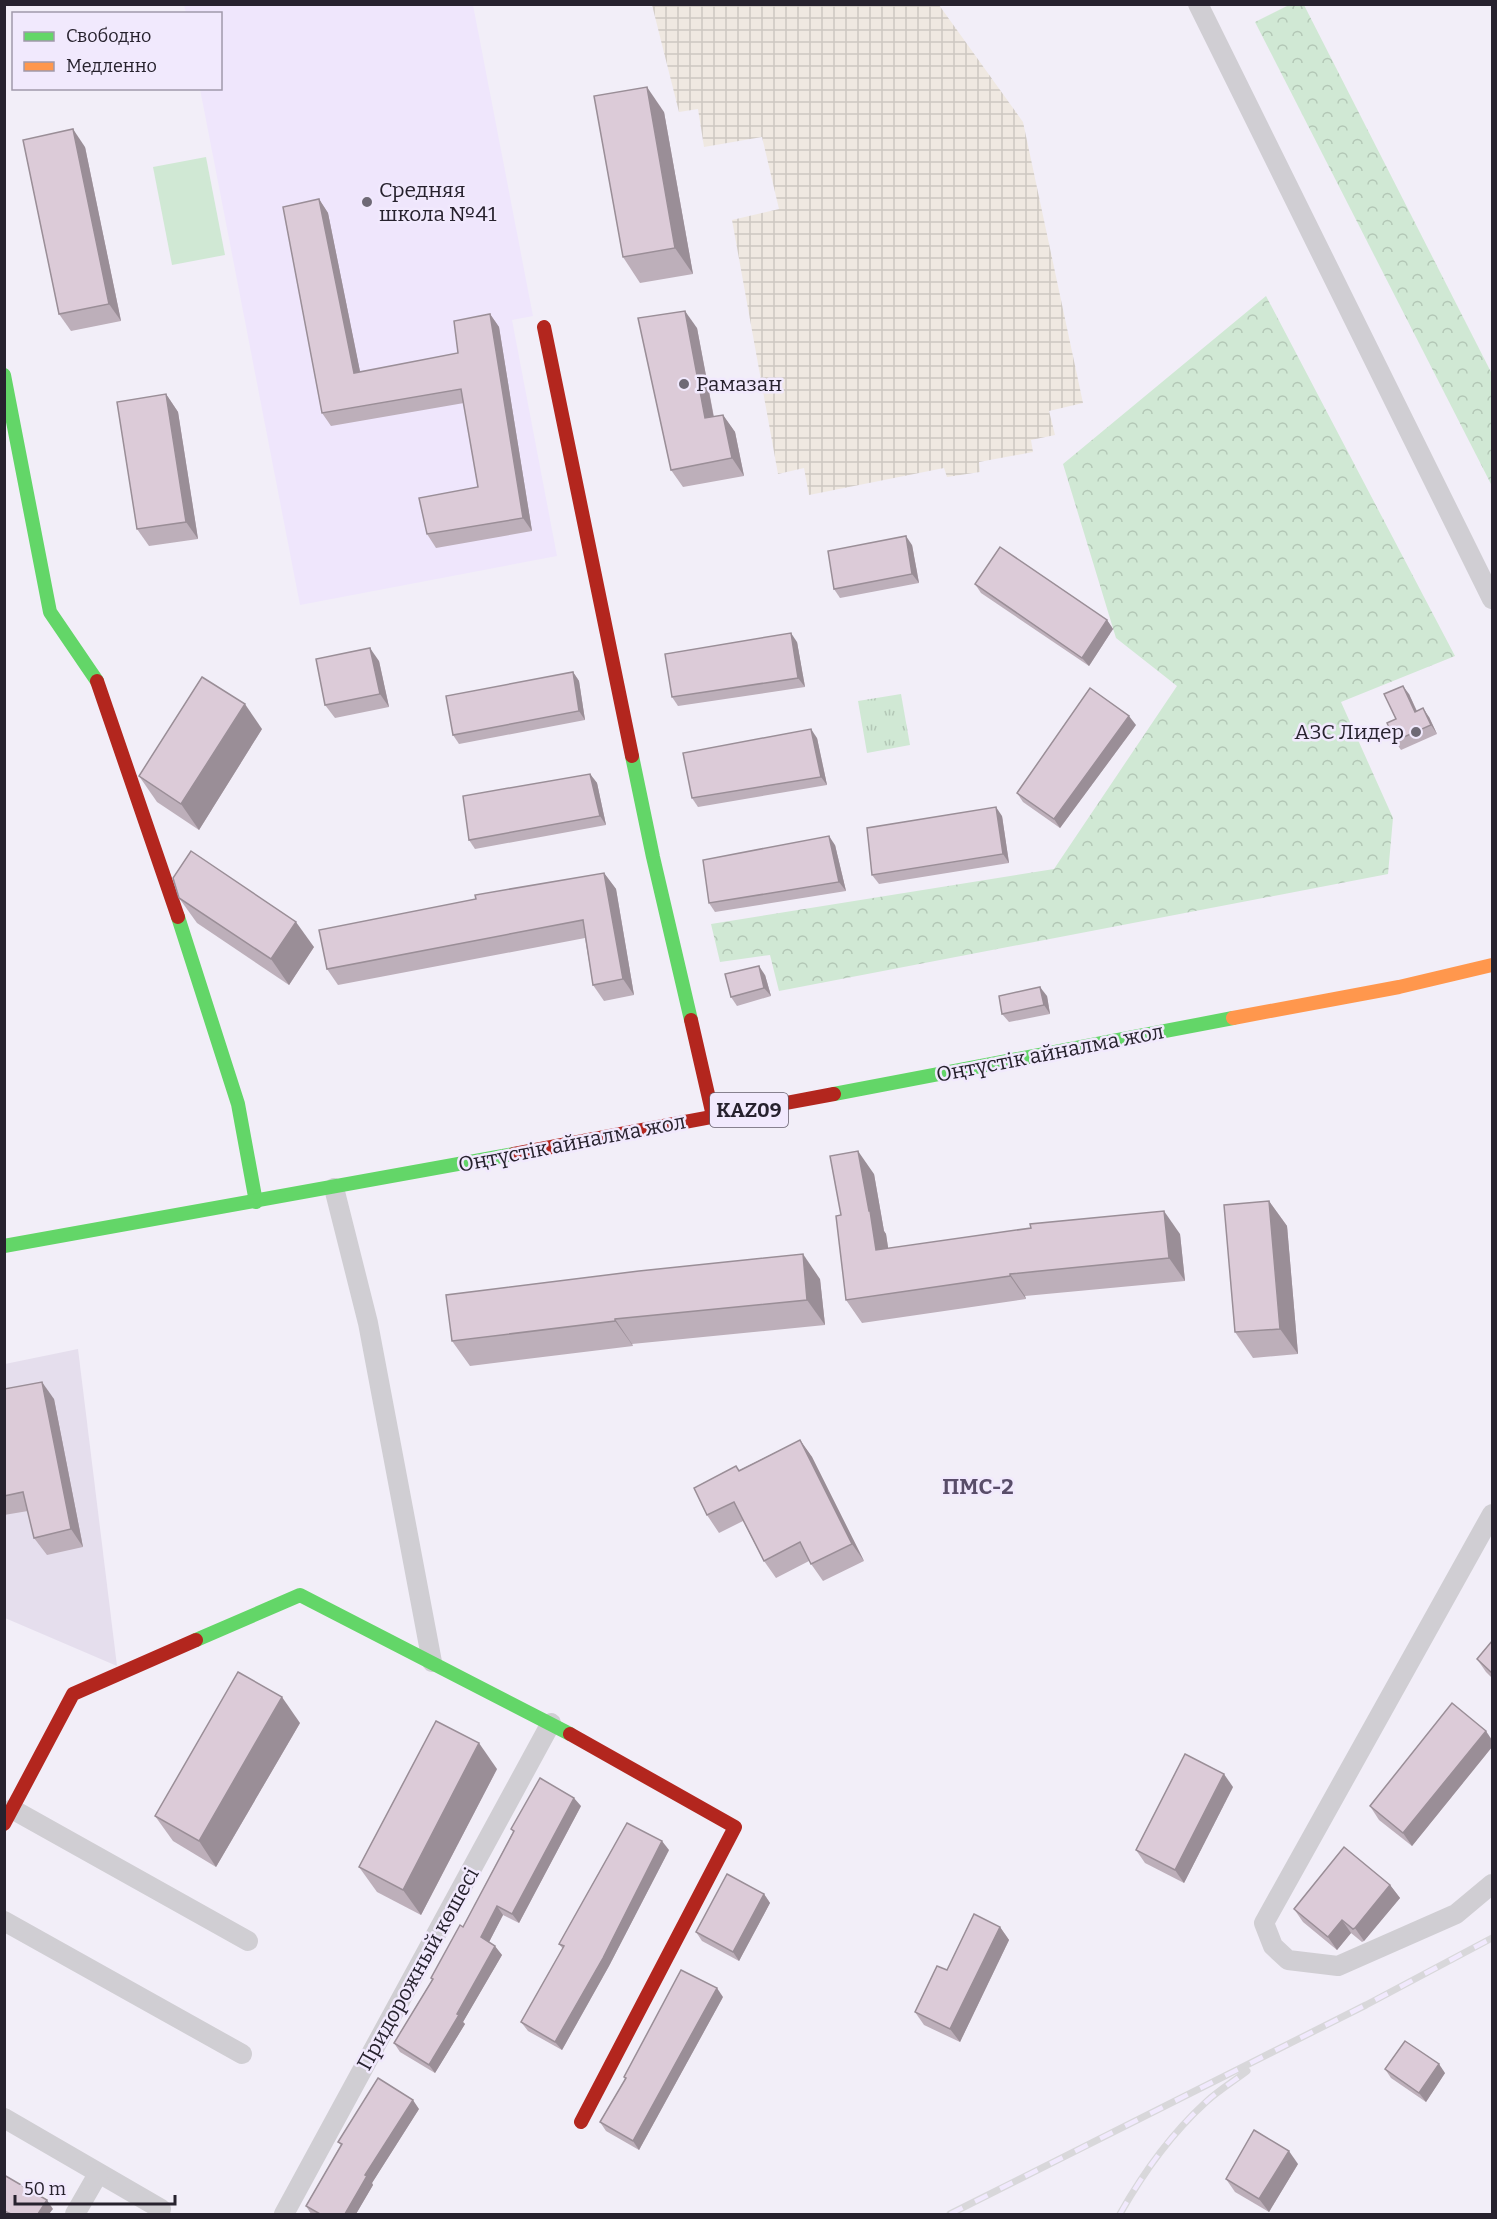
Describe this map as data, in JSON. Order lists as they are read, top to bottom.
{
  "streets": {
    "main road": ["Оңтүстік айналма жол", "KAZ09"],
    "street": ["Придорожный көшесі"]
  },
  "districts": ["ПМС-2"],
  "places": ["Средняя школа №41", "Рамазан", "АЗС Лидер"],
  "legend": ["Свободно", "Медленно"],
  "scale_bar": "50 m"
}
